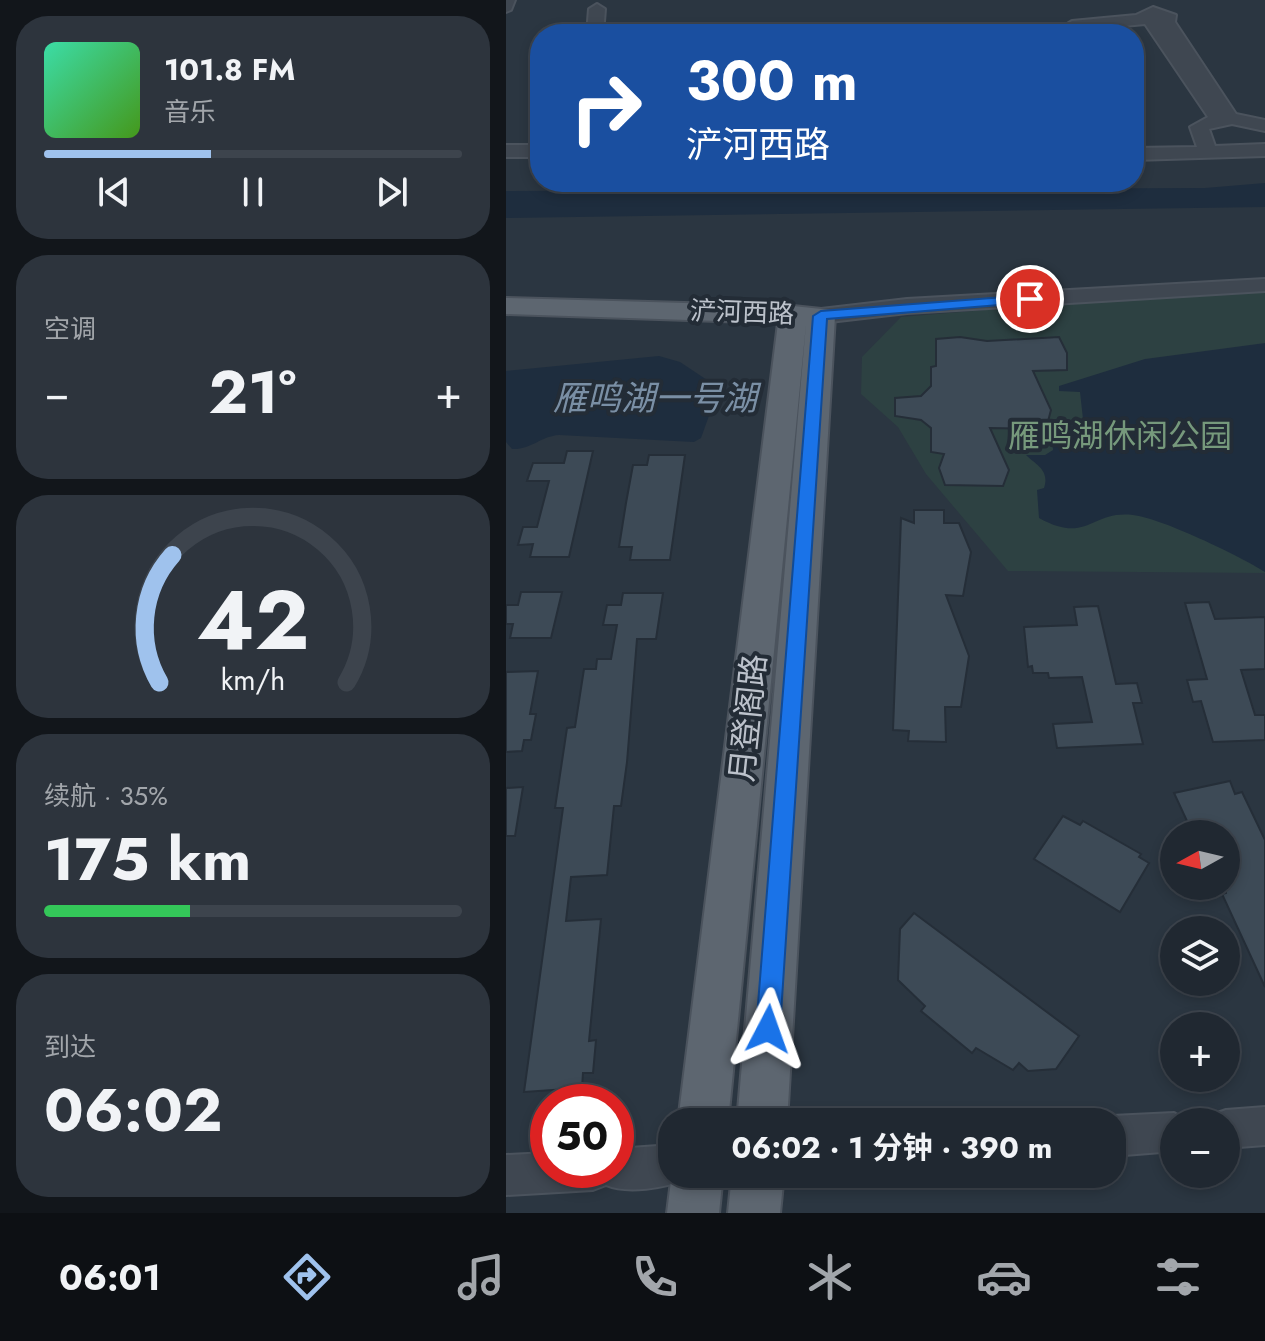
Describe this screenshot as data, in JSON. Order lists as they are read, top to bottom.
{
  "streets": {
    "main road": ["浐河西路", "月登阁路"]
  },
  "crossings": [
    ["浐河西路", "月登阁路"]
  ],
  "water": ["雁鸣湖一号湖"],
  "parks": ["雁鸣湖休闲公园"],
  "north": "left",
  "page": {
    "turn": ["300 m", "浐河西路"],
    "song": ["101.8 FM", "音乐"],
    "tile": [
      "空调",
      ["续航 · 35%", "175 km"],
      ["到达", "06:02"]
    ],
    "heat": ["−", "21°", "+"],
    "map_buttons": ["+", "−"],
    "limit": "50",
    "trip": "06:02 · 1 分钟 · 390 m",
    "tabs": "06:01",
    "gauge": ["42", "km/h"]
  }
}
